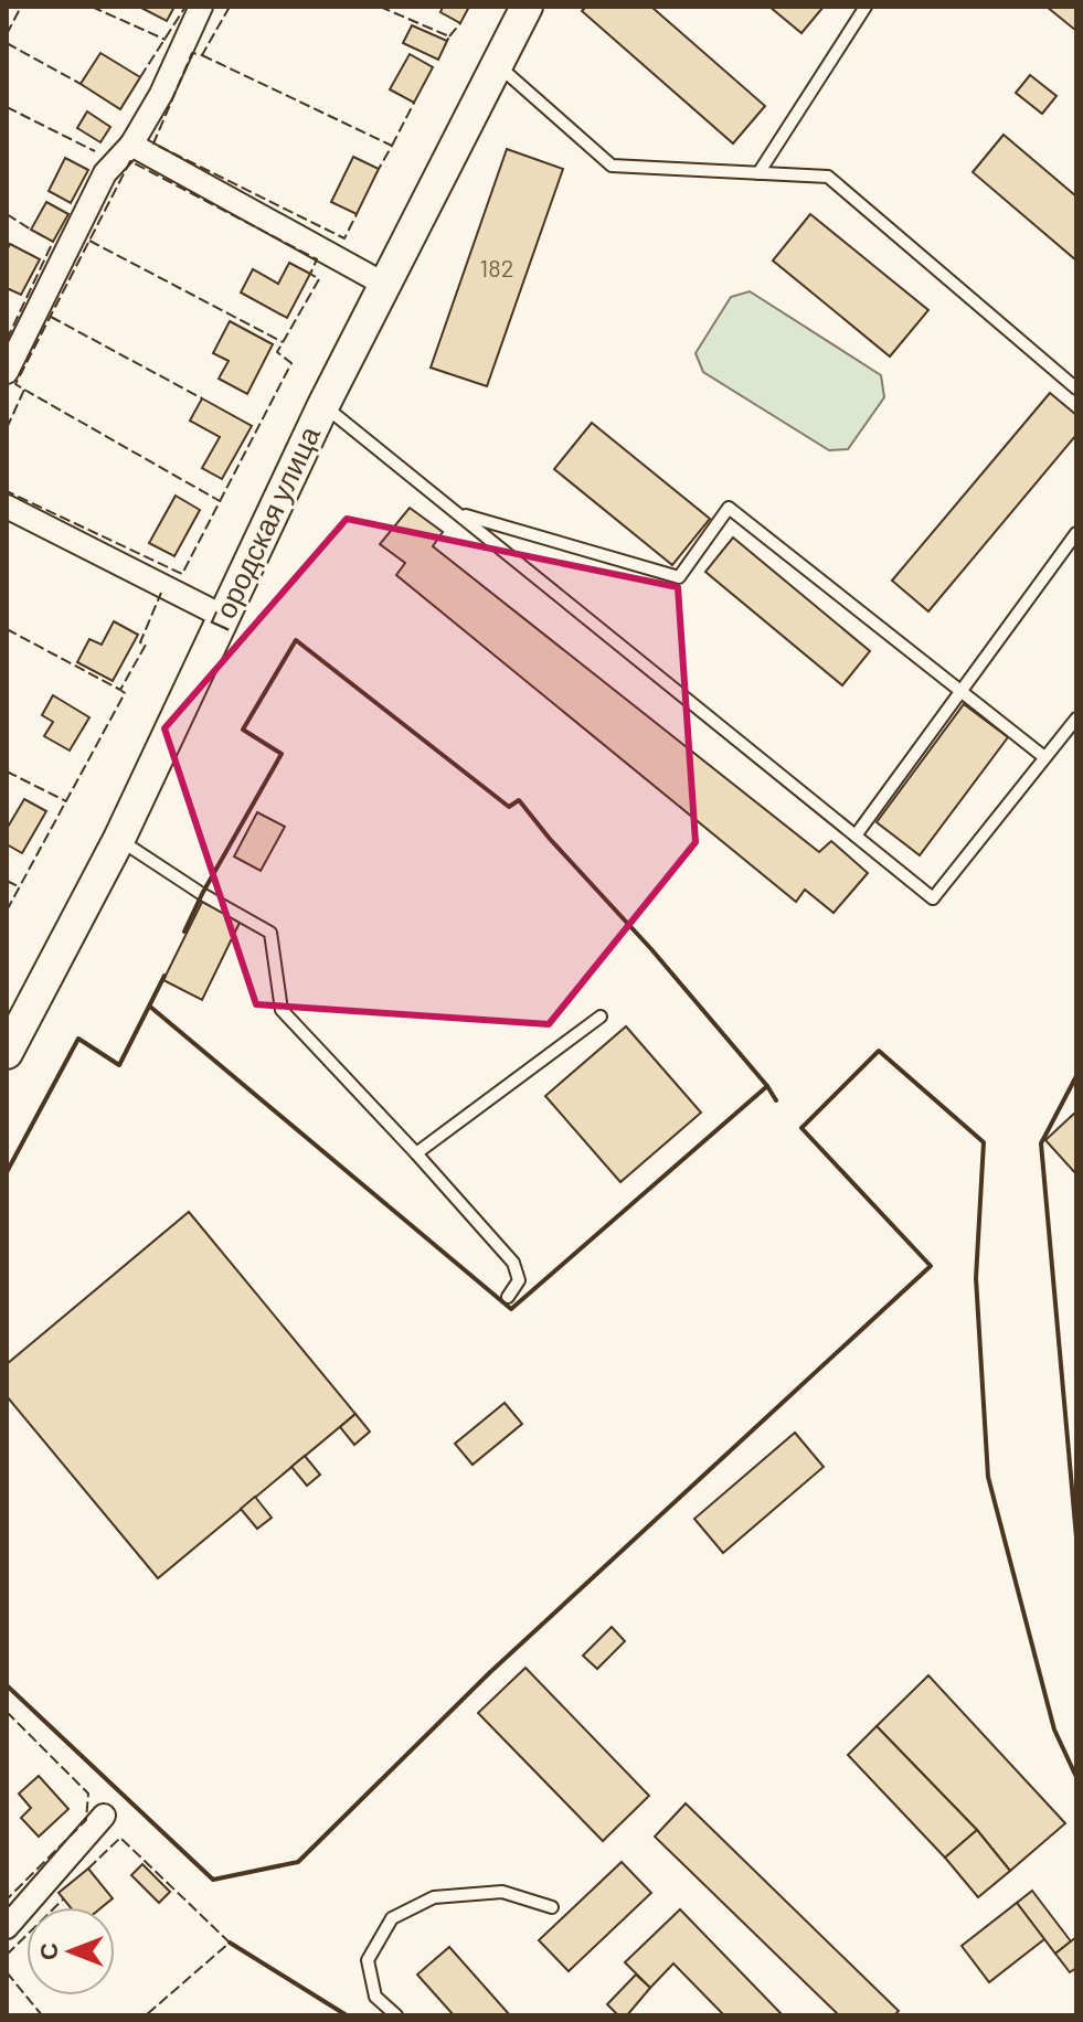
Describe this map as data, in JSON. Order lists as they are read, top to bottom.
{
  "streets": {
    "street": ["Городская улица"]
  },
  "house_numbers": ["182"],
  "north": "left"
}
